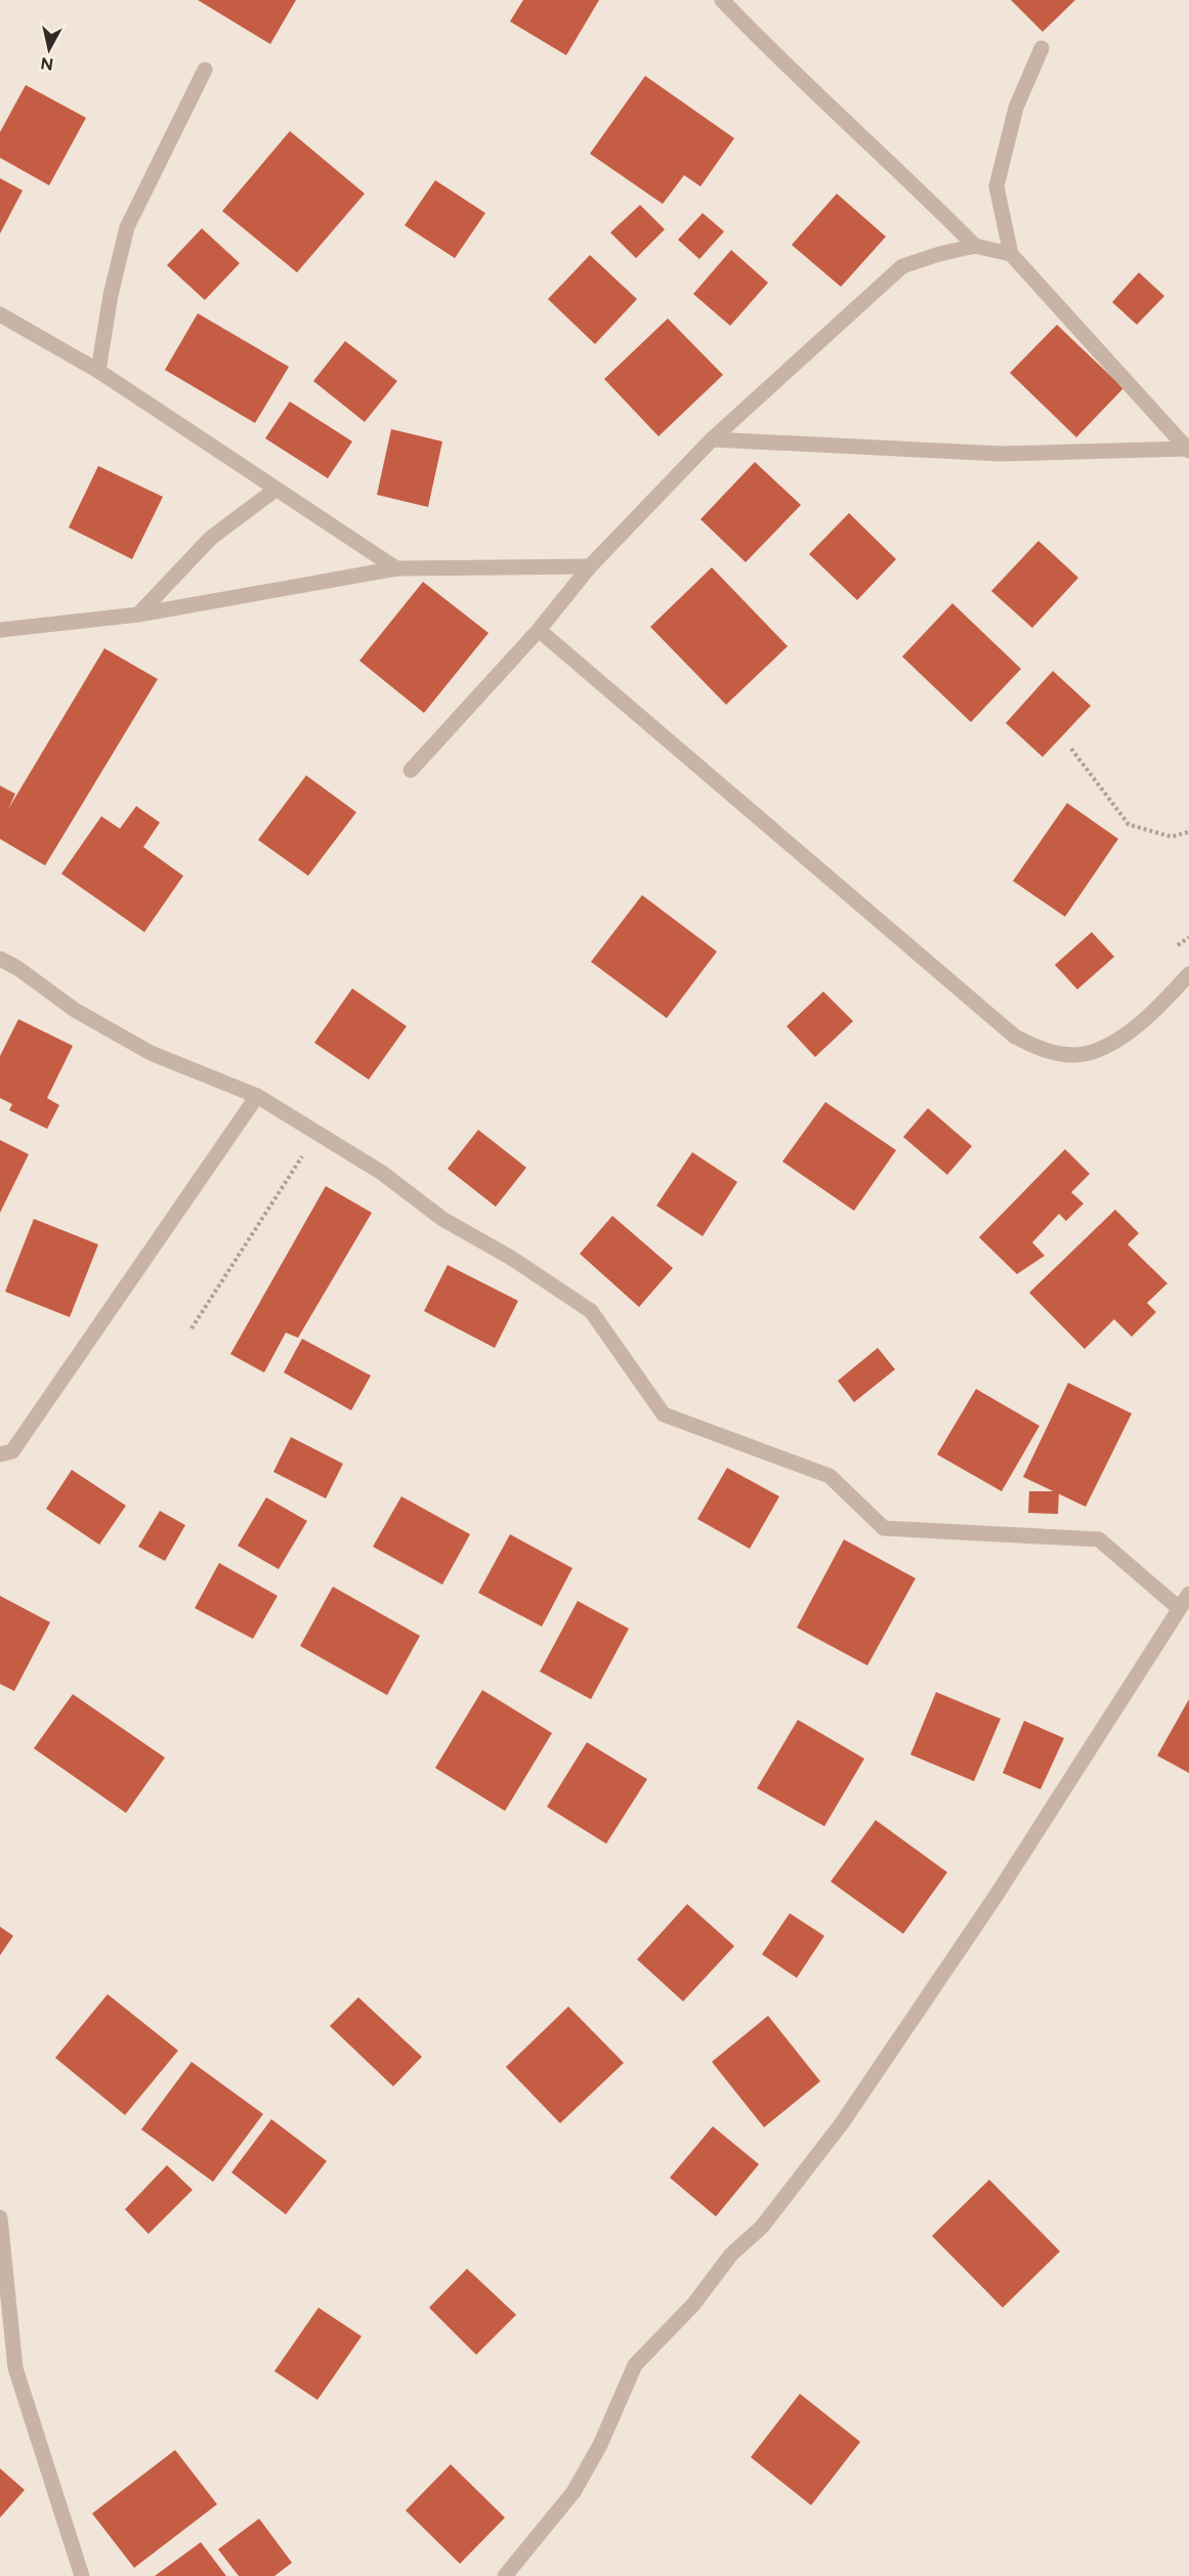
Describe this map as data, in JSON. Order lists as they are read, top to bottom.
{
  "north": "bottom"
}
